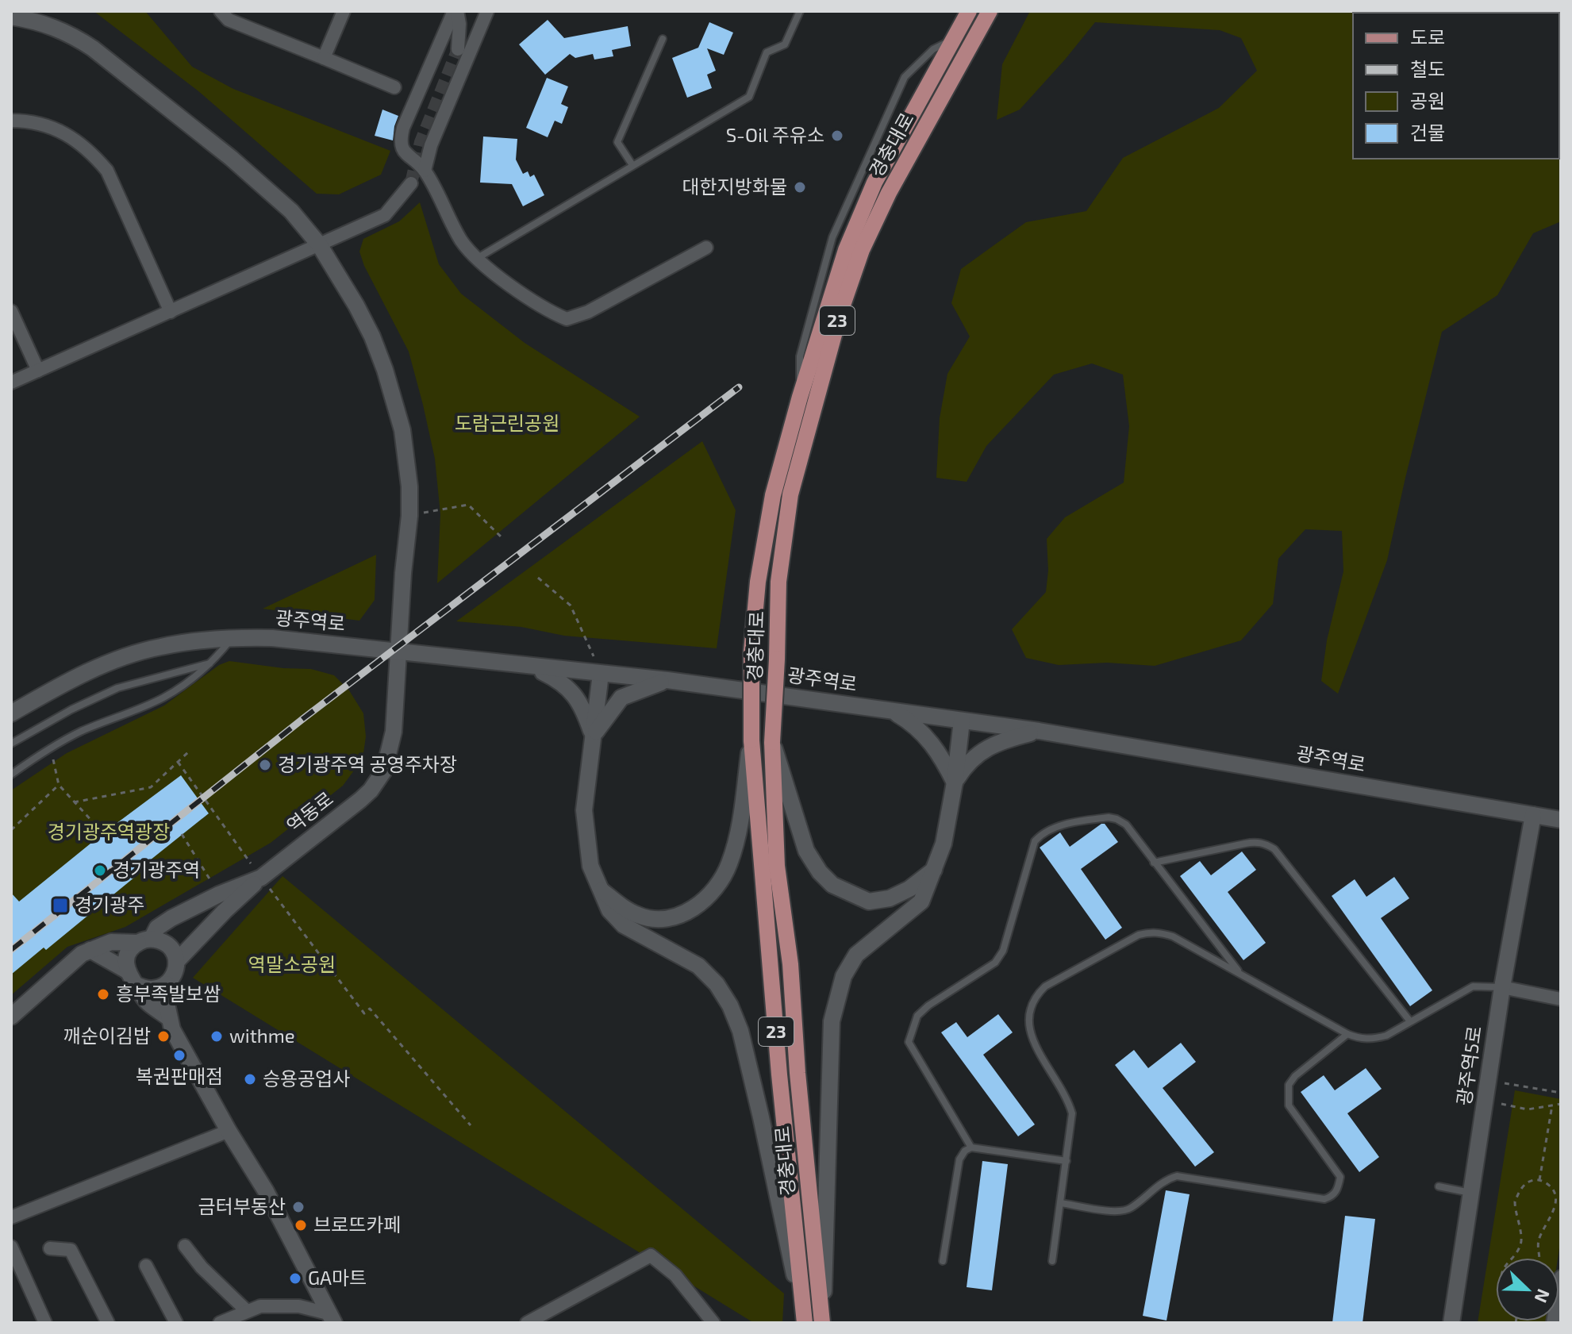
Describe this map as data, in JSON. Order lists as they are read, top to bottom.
{
  "streets": {
    "main road": ["경충대로", "23"],
    "street": ["광주역로", "역동로", "광주역5로"]
  },
  "crossings": [
    ["광주역로", "역동로"],
    ["광주역로", "광주역5로"]
  ],
  "parks": ["도람근린공원", "경기광주역광장", "역말소공원"],
  "places": {
    "other": [
      "S-Oil 주유소",
      "대한지방화물",
      "경기광주역 공영주차장",
      "경기광주역",
      "흥부족발보쌈",
      "깨순이김밥",
      "withme",
      "복권판매점",
      "승용공업사",
      "금터부동산",
      "브로뜨카페",
      "GA마트"
    ],
    "transit": ["경기광주"]
  },
  "legend": [
    "도로",
    "철도",
    "공원",
    "건물"
  ],
  "north": "bottom right"
}
